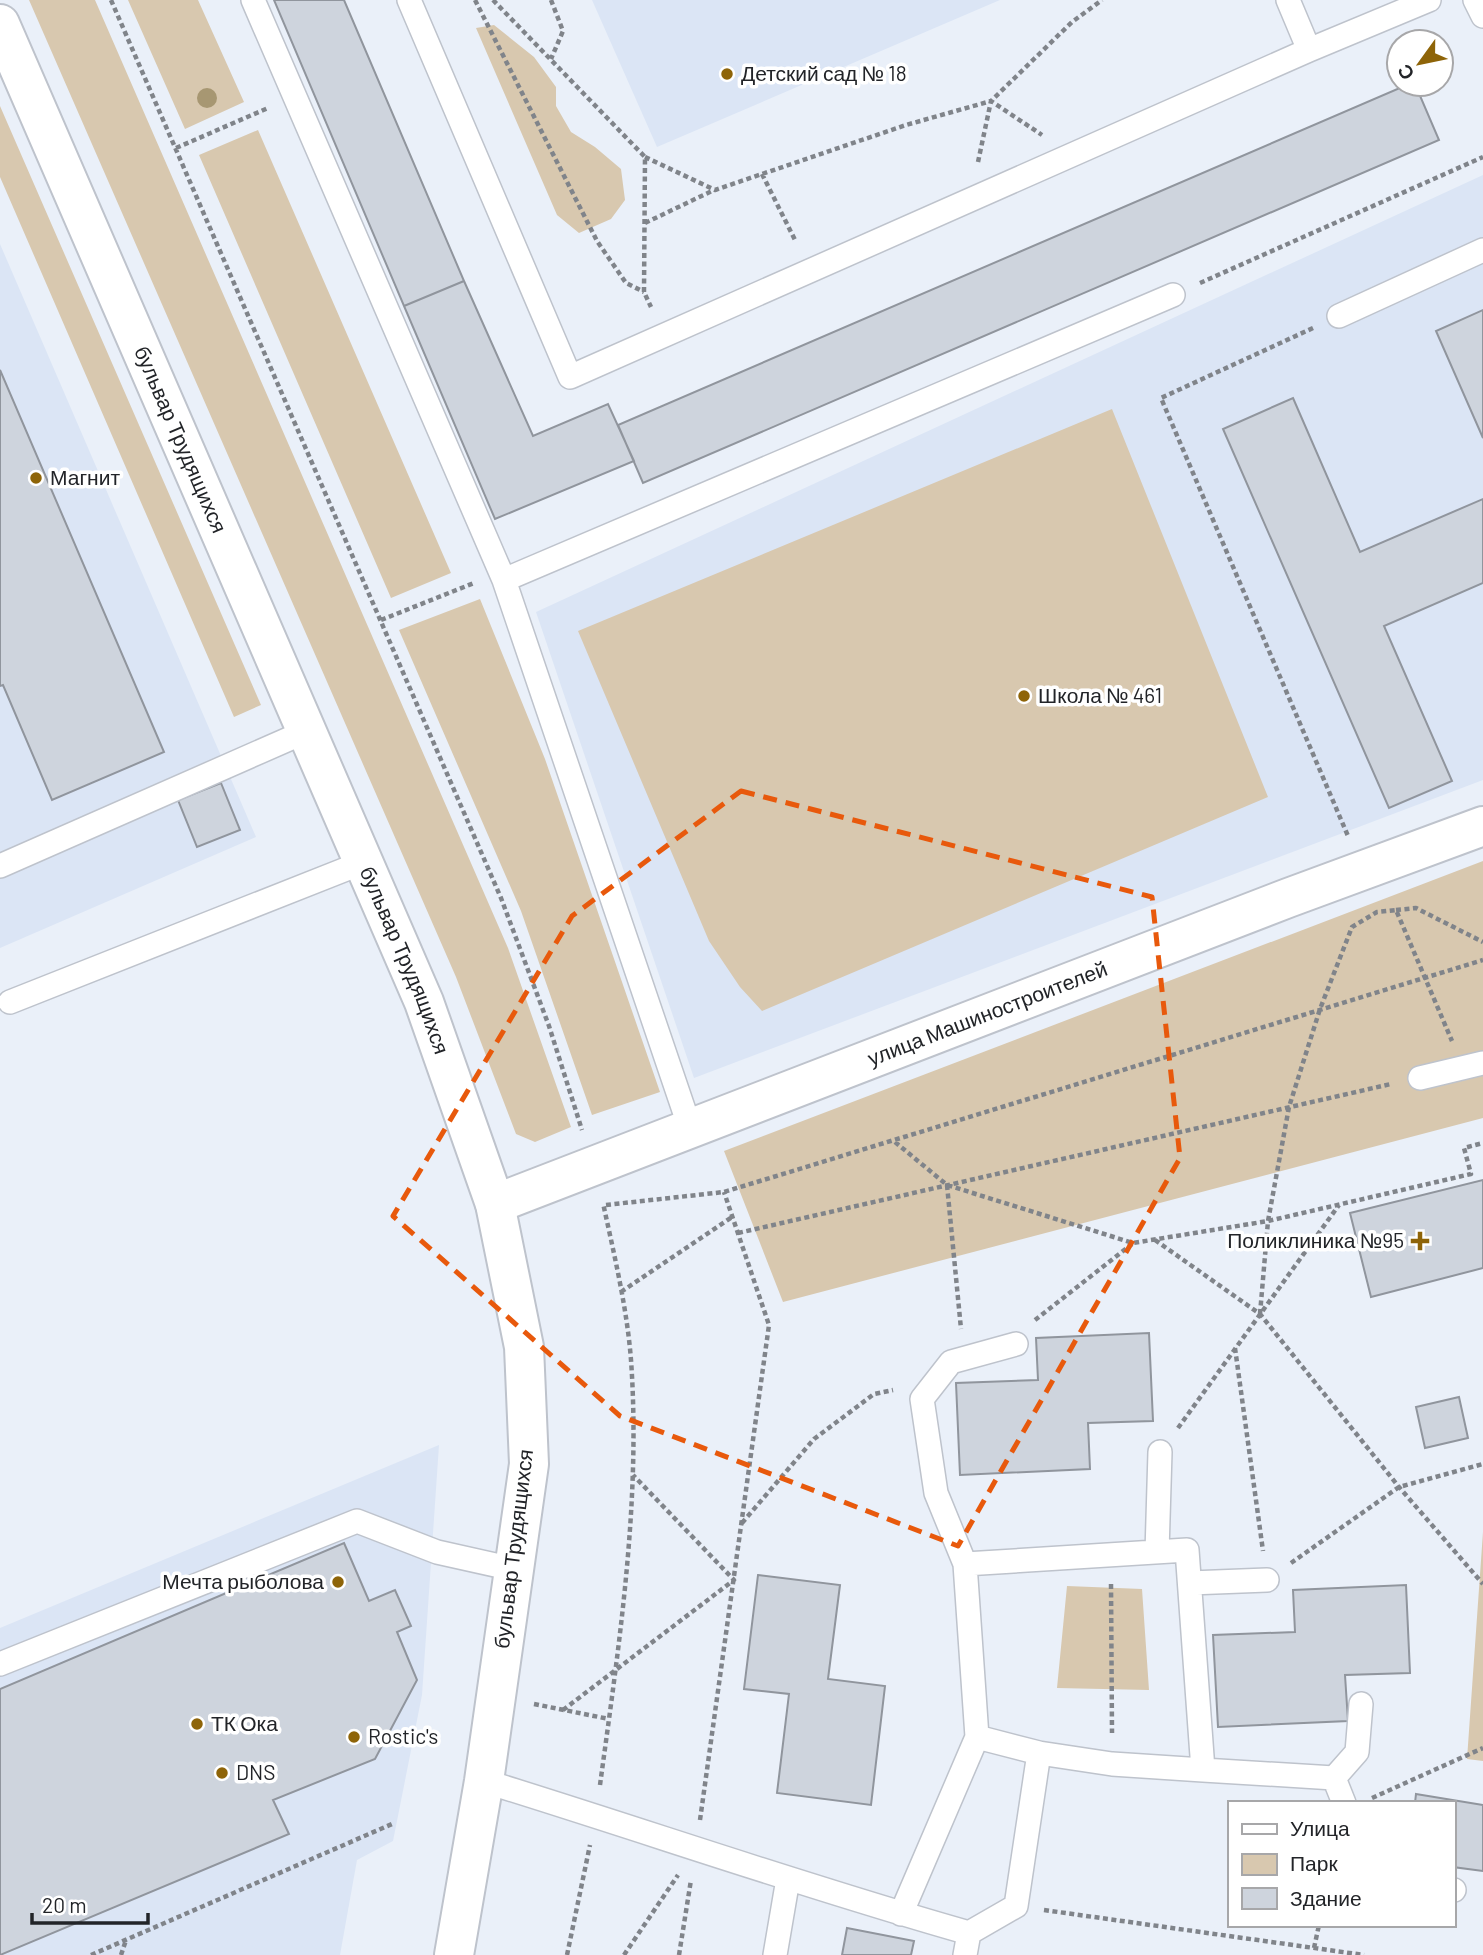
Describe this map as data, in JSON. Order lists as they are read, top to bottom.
{
  "streets": {
    "street": ["бульвар Трудящихся", "улица Машиностроителей"]
  },
  "crossings": [
    ["бульвар Трудящихся", "улица Машиностроителей"]
  ],
  "places": {
    "other": [
      "Детский сад № 18",
      "Магнит",
      "Школа № 461",
      "Мечта рыболова",
      "ТК Ока",
      "Rostic's",
      "DNS"
    ],
    "health": ["Поликлиника №95"]
  },
  "legend": ["Улица", "Парк", "Здание"],
  "scale_bar": "20 m",
  "north": "bottom left"
}
